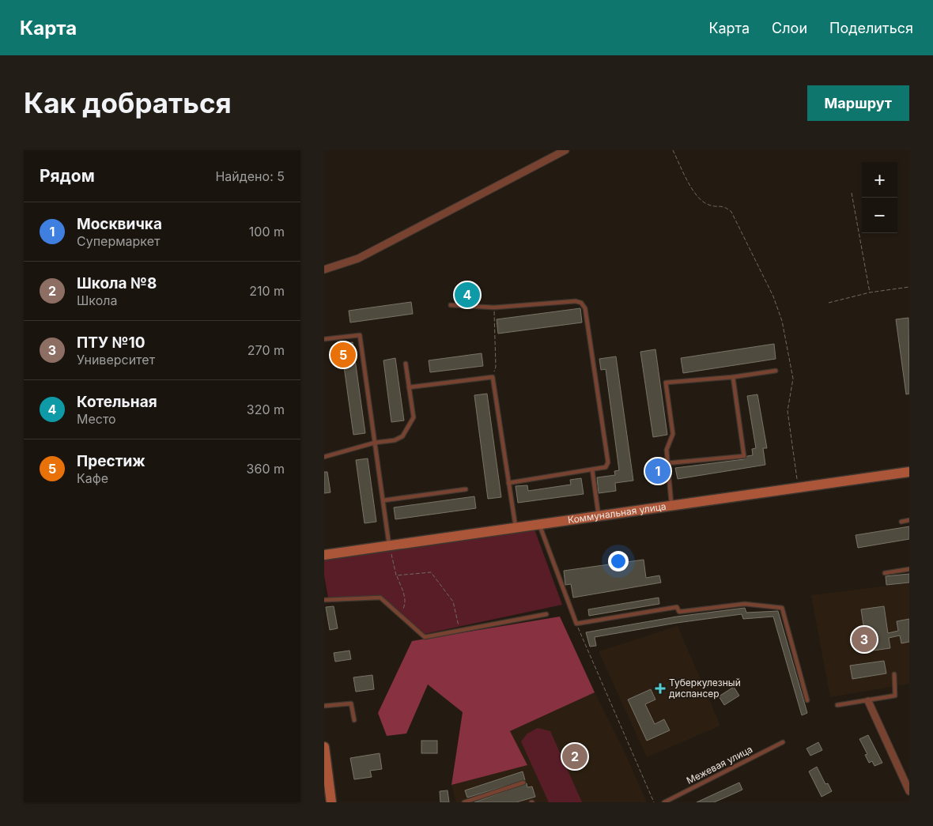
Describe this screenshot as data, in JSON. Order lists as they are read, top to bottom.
{
  "streets": {
    "street": ["Коммунальная улица"],
    "lane": ["Межевая улица"]
  },
  "places": {
    "health": ["Туберкулезный диспансер"]
  },
  "page": {
    "header": "Карта",
    "nav": ["Карта", "Слои", "Поделиться"],
    "buttons": "Маршрут",
    "title": "Как добраться",
    "heading": ["Рядом", "Найдено: 5"],
    "map_buttons": ["+", "−"],
    "list": [
      {
        "mark": "1",
        "name": "Москвичка",
        "note": "Супермаркет",
        "value": "100 m"
      },
      {
        "mark": "2",
        "name": "Школа №8",
        "note": "Школа",
        "value": "210 m"
      },
      {
        "mark": "3",
        "name": "ПТУ №10",
        "note": "Университет",
        "value": "270 m"
      },
      {
        "mark": "4",
        "name": "Котельная",
        "note": "Место",
        "value": "320 m"
      },
      {
        "mark": "5",
        "name": "Престиж",
        "note": "Кафе",
        "value": "360 m"
      }
    ],
    "pins": [
      "4",
      "5",
      "1",
      "3",
      "2"
    ]
  }
}
